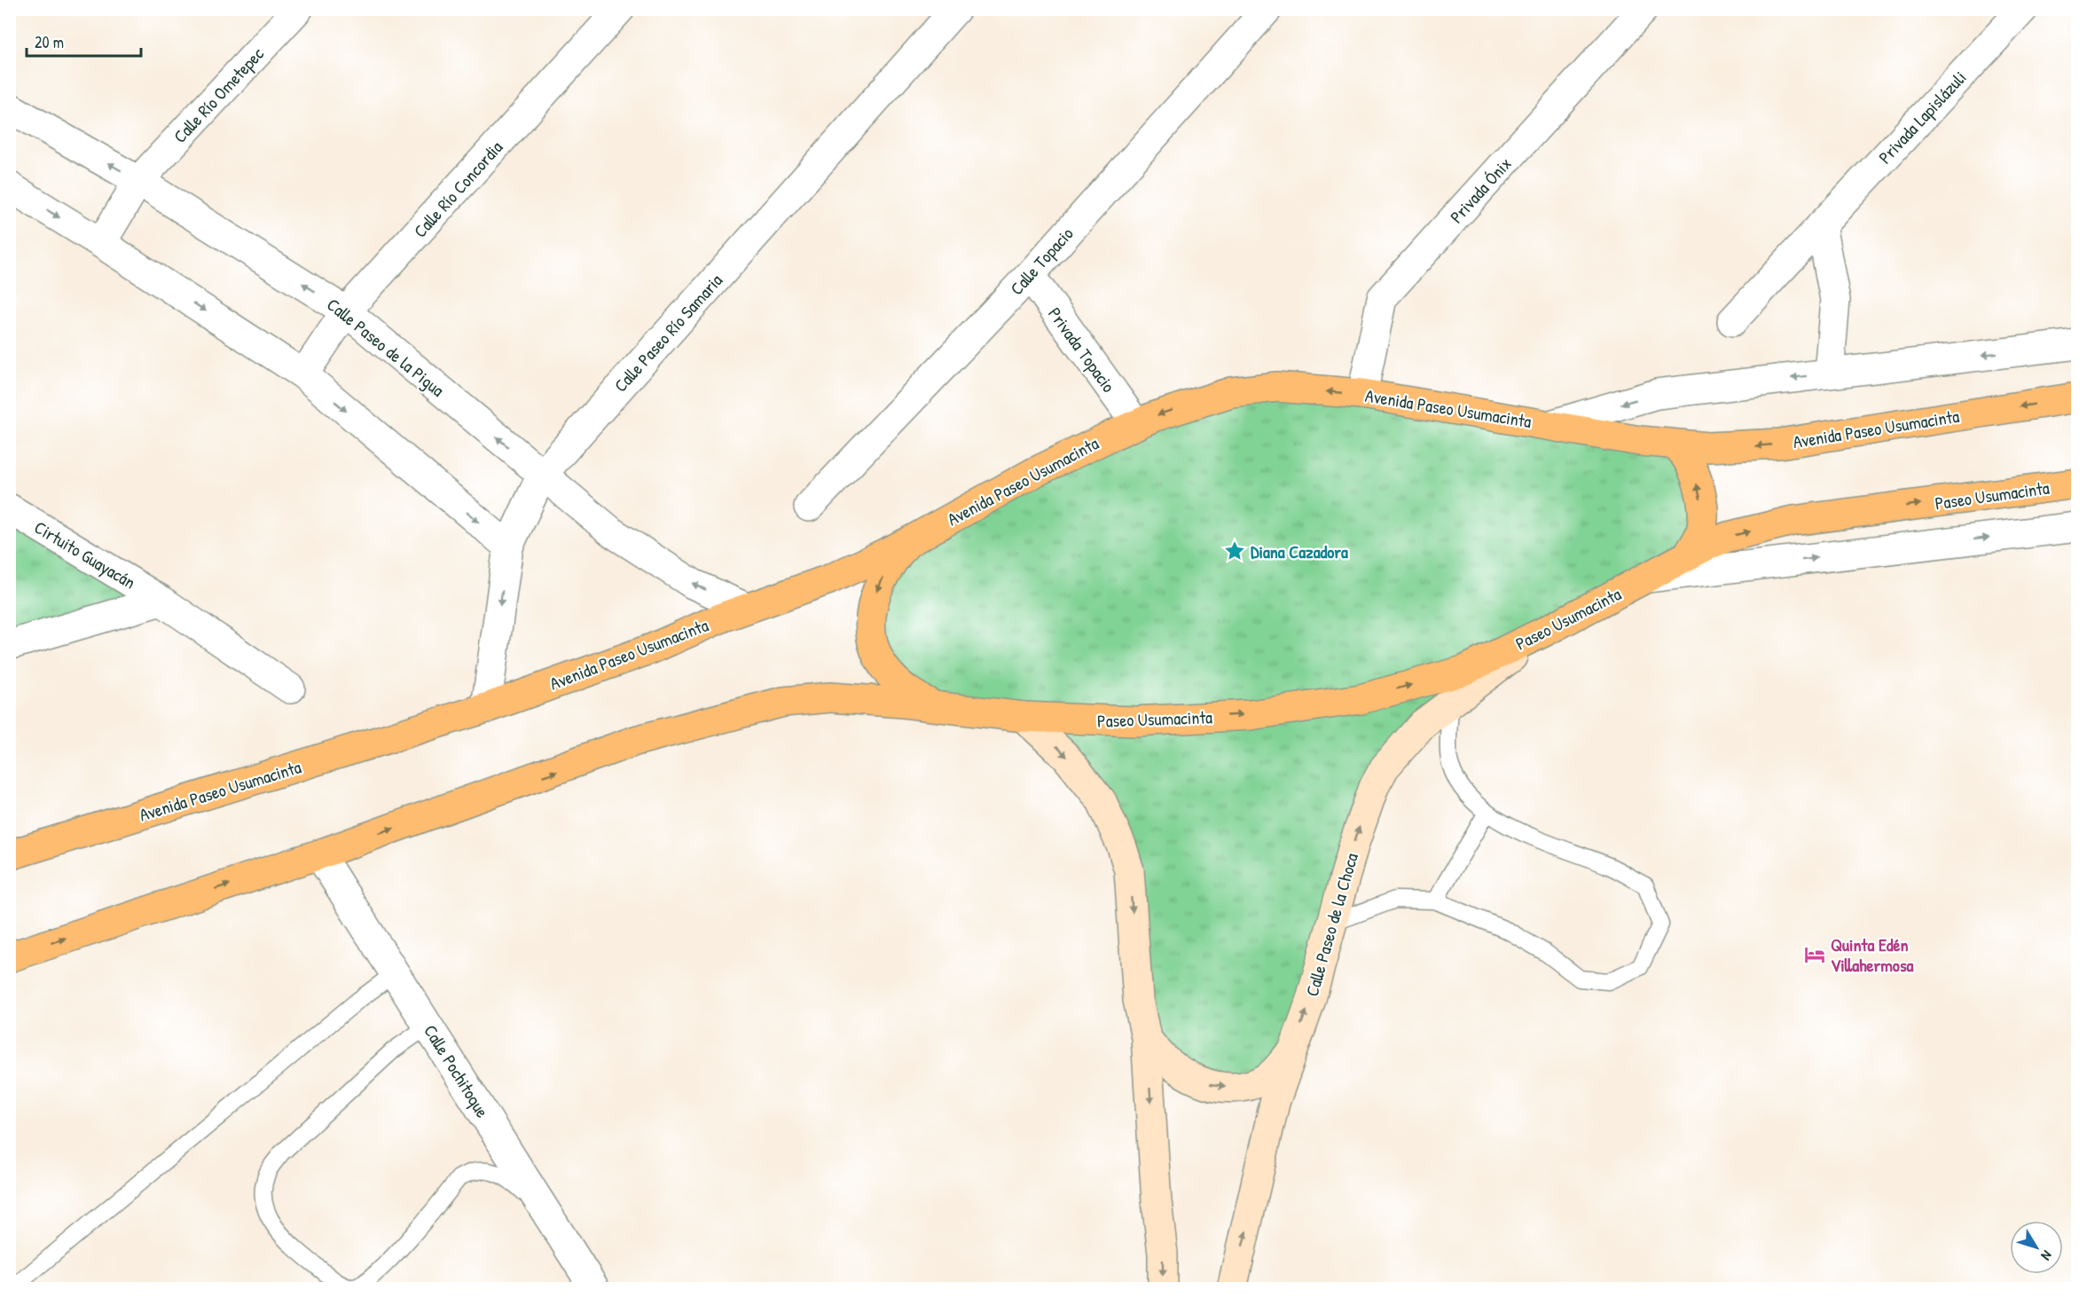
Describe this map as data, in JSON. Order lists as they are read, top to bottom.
{
  "streets": {
    "main road": ["Avenida Paseo Usumacinta", "Paseo Usumacinta"],
    "street": [
      "Calle Río Ometepec",
      "Privada Lapislázuli",
      "Calle Río Concordia",
      "Privada Ónix",
      "Calle Topacio",
      "Calle Paseo Río Samaria",
      "Calle Paseo de la Pigua",
      "Privada Topacio",
      "Cirtuito Guayacán",
      "Calle Paseo de la Choca",
      "Calle Pochitoque"
    ]
  },
  "crossings": [
    ["Calle Río Ometepec", "Calle Paseo de la Pigua"],
    ["Calle Río Concordia", "Calle Paseo de la Pigua"],
    ["Privada Ónix", "Avenida Paseo Usumacinta"],
    ["Calle Topacio", "Privada Topacio"],
    ["Calle Paseo Río Samaria", "Calle Paseo de la Pigua"],
    ["Calle Paseo Río Samaria", "Avenida Paseo Usumacinta"],
    ["Calle Paseo de la Pigua", "Avenida Paseo Usumacinta"],
    ["Privada Topacio", "Avenida Paseo Usumacinta"],
    ["Paseo Usumacinta", "Calle Paseo de la Choca"]
  ],
  "one_way": ["Paseo Usumacinta"],
  "places": {
    "place": ["Diana Cazadora"],
    "hotel": ["Quinta Edén Villahermosa"]
  },
  "scale_bar": "20 m",
  "north": "bottom right"
}
